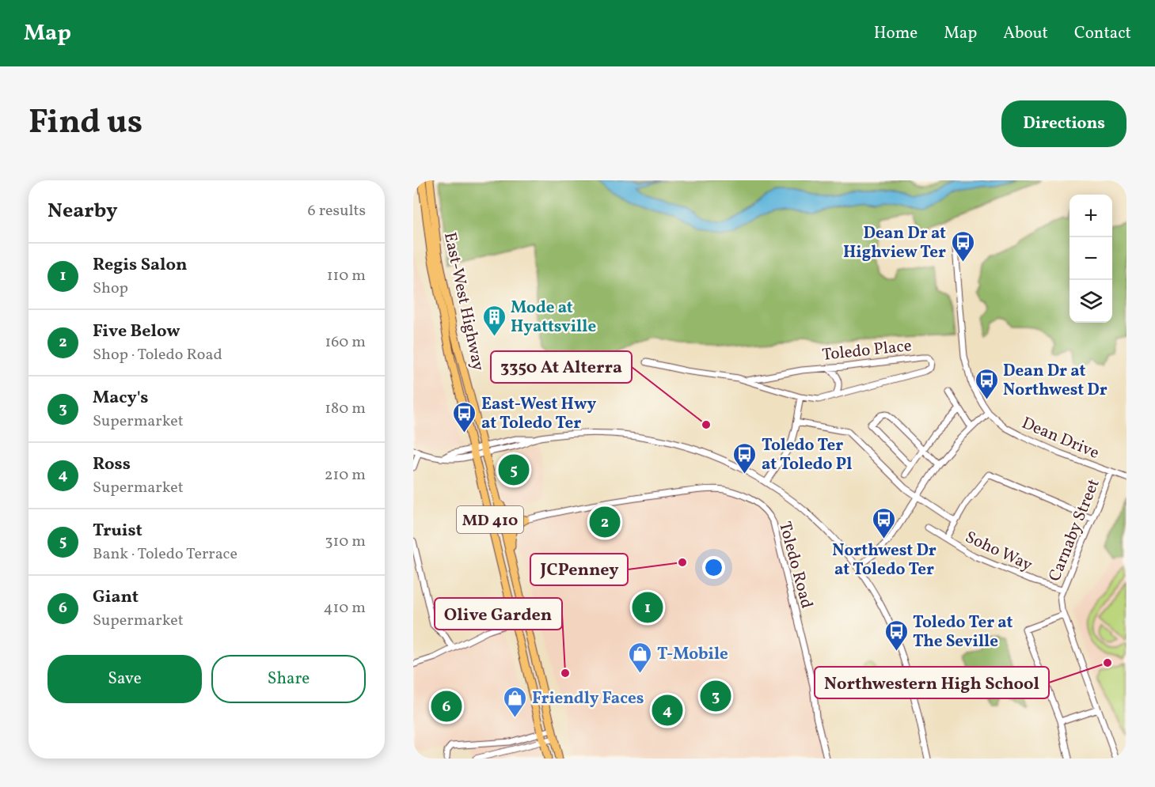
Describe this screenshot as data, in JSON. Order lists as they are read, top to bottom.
{
  "streets": {
    "main road": ["East-West Highway", "MD 410"],
    "street": [
      "Toledo Place",
      "Dean Drive",
      "Carnaby Street",
      "Soho Way",
      "Toledo Road"
    ]
  },
  "crossings": [
    ["Dean Drive", "Carnaby Street"],
    ["Carnaby Street", "Soho Way"]
  ],
  "places": {
    "bus stop": [
      "Dean Dr at Highview Ter",
      "Dean Dr at Northwest Dr",
      "East-West Hwy at Toledo Ter",
      "Toledo Ter at Toledo Pl",
      "Northwest Dr at Toledo Ter",
      "Toledo Ter at The Seville"
    ],
    "building": ["Mode at Hyattsville"],
    "other": [
      "3350 At Alterra",
      "JCPenney",
      "Northwestern High School",
      "Olive Garden"
    ],
    "shop": ["T-Mobile", "Friendly Faces"]
  },
  "page": {
    "header": "Map",
    "nav": [
      "Home",
      "Map",
      "About",
      "Contact"
    ],
    "title": "Find us",
    "buttons": [
      "Directions",
      ["Save", "Share"]
    ],
    "heading": ["Nearby", "6 results"],
    "map_buttons": ["+", "−"],
    "list": [
      {
        "mark": "1",
        "name": "Regis Salon",
        "note": "Shop",
        "value": "110 m"
      },
      {
        "mark": "2",
        "name": "Five Below",
        "note": "Shop · Toledo Road",
        "value": "160 m"
      },
      {
        "mark": "3",
        "name": "Macy's",
        "note": "Supermarket",
        "value": "180 m"
      },
      {
        "mark": "4",
        "name": "Ross",
        "note": "Supermarket",
        "value": "210 m"
      },
      {
        "mark": "5",
        "name": "Truist",
        "note": "Bank · Toledo Terrace",
        "value": "310 m"
      },
      {
        "mark": "6",
        "name": "Giant",
        "note": "Supermarket",
        "value": "410 m"
      }
    ],
    "pins": [
      "5",
      "2",
      "1",
      "3",
      "6",
      "4"
    ]
  }
}
